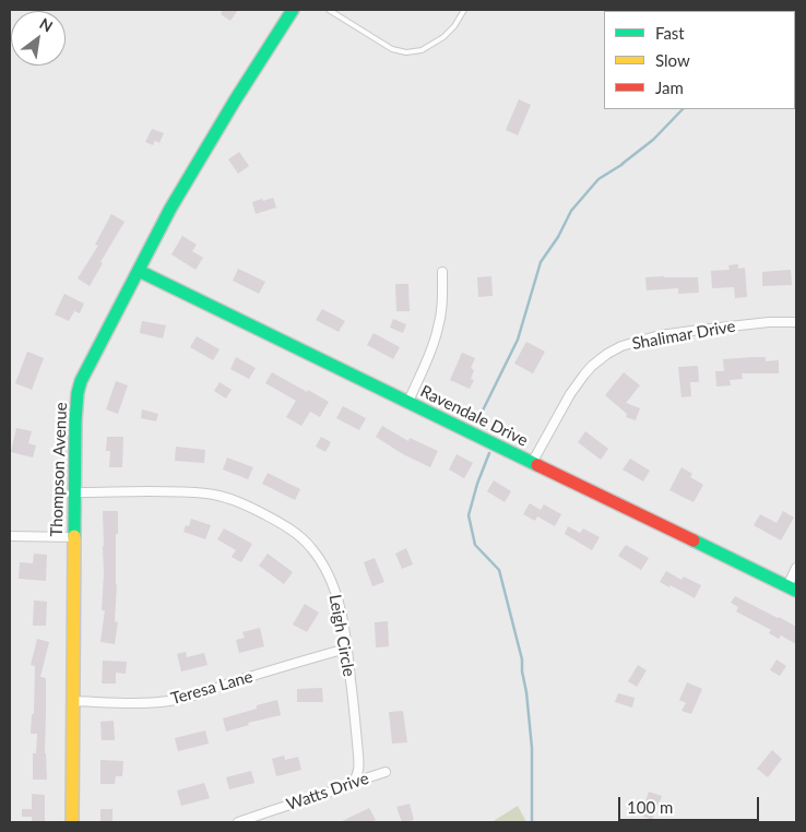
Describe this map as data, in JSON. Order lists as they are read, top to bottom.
{
  "streets": {
    "street": [
      "Shalimar Drive",
      "Ravendale Drive",
      "Thompson Avenue",
      "Leigh Circle",
      "Teresa Lane",
      "Watts Drive"
    ]
  },
  "crossings": [
    ["Shalimar Drive", "Ravendale Drive"],
    ["Ravendale Drive", "Thompson Avenue"],
    ["Thompson Avenue", "Leigh Circle"],
    ["Thompson Avenue", "Teresa Lane"],
    ["Leigh Circle", "Teresa Lane"],
    ["Leigh Circle", "Watts Drive"]
  ],
  "legend": ["Fast", "Slow", "Jam"],
  "scale_bar": "100 m",
  "north": "top right"
}
